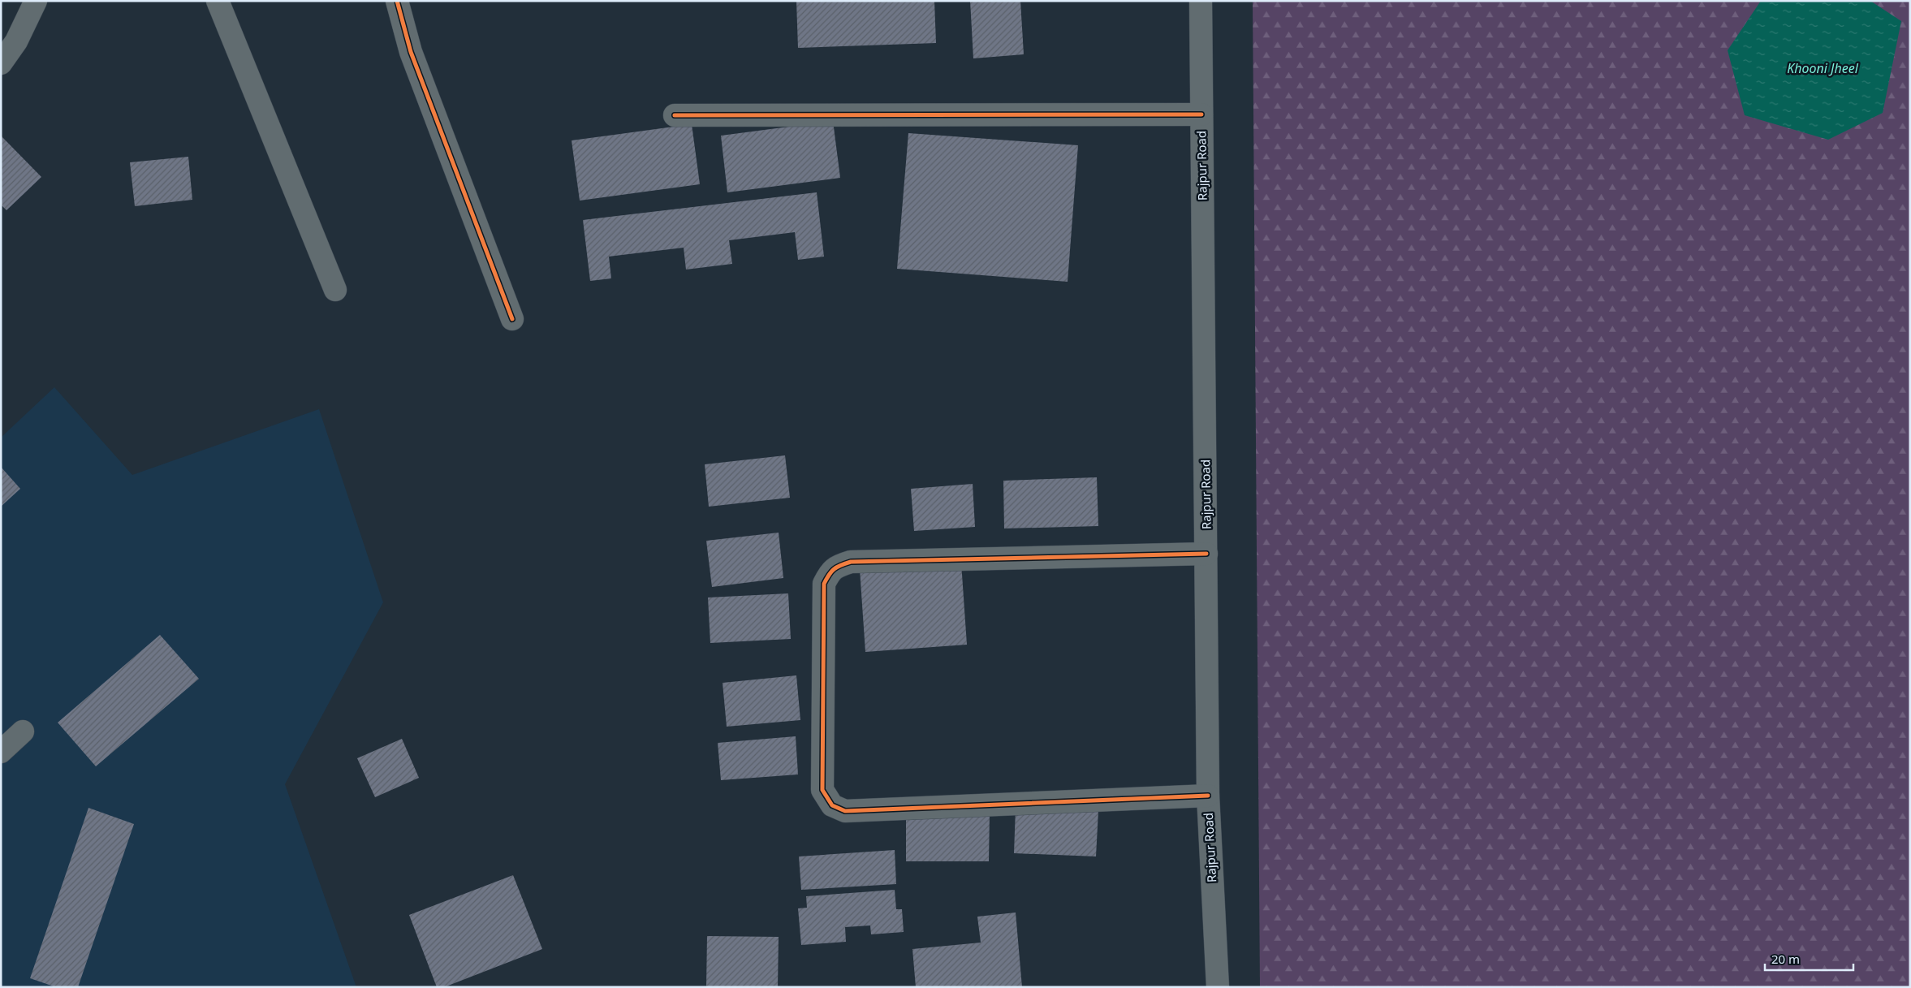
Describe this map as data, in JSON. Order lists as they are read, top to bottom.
{
  "streets": {
    "street": ["Rajpur Road"]
  },
  "water": ["Khooni Jheel"],
  "scale_bar": "20 m"
}
